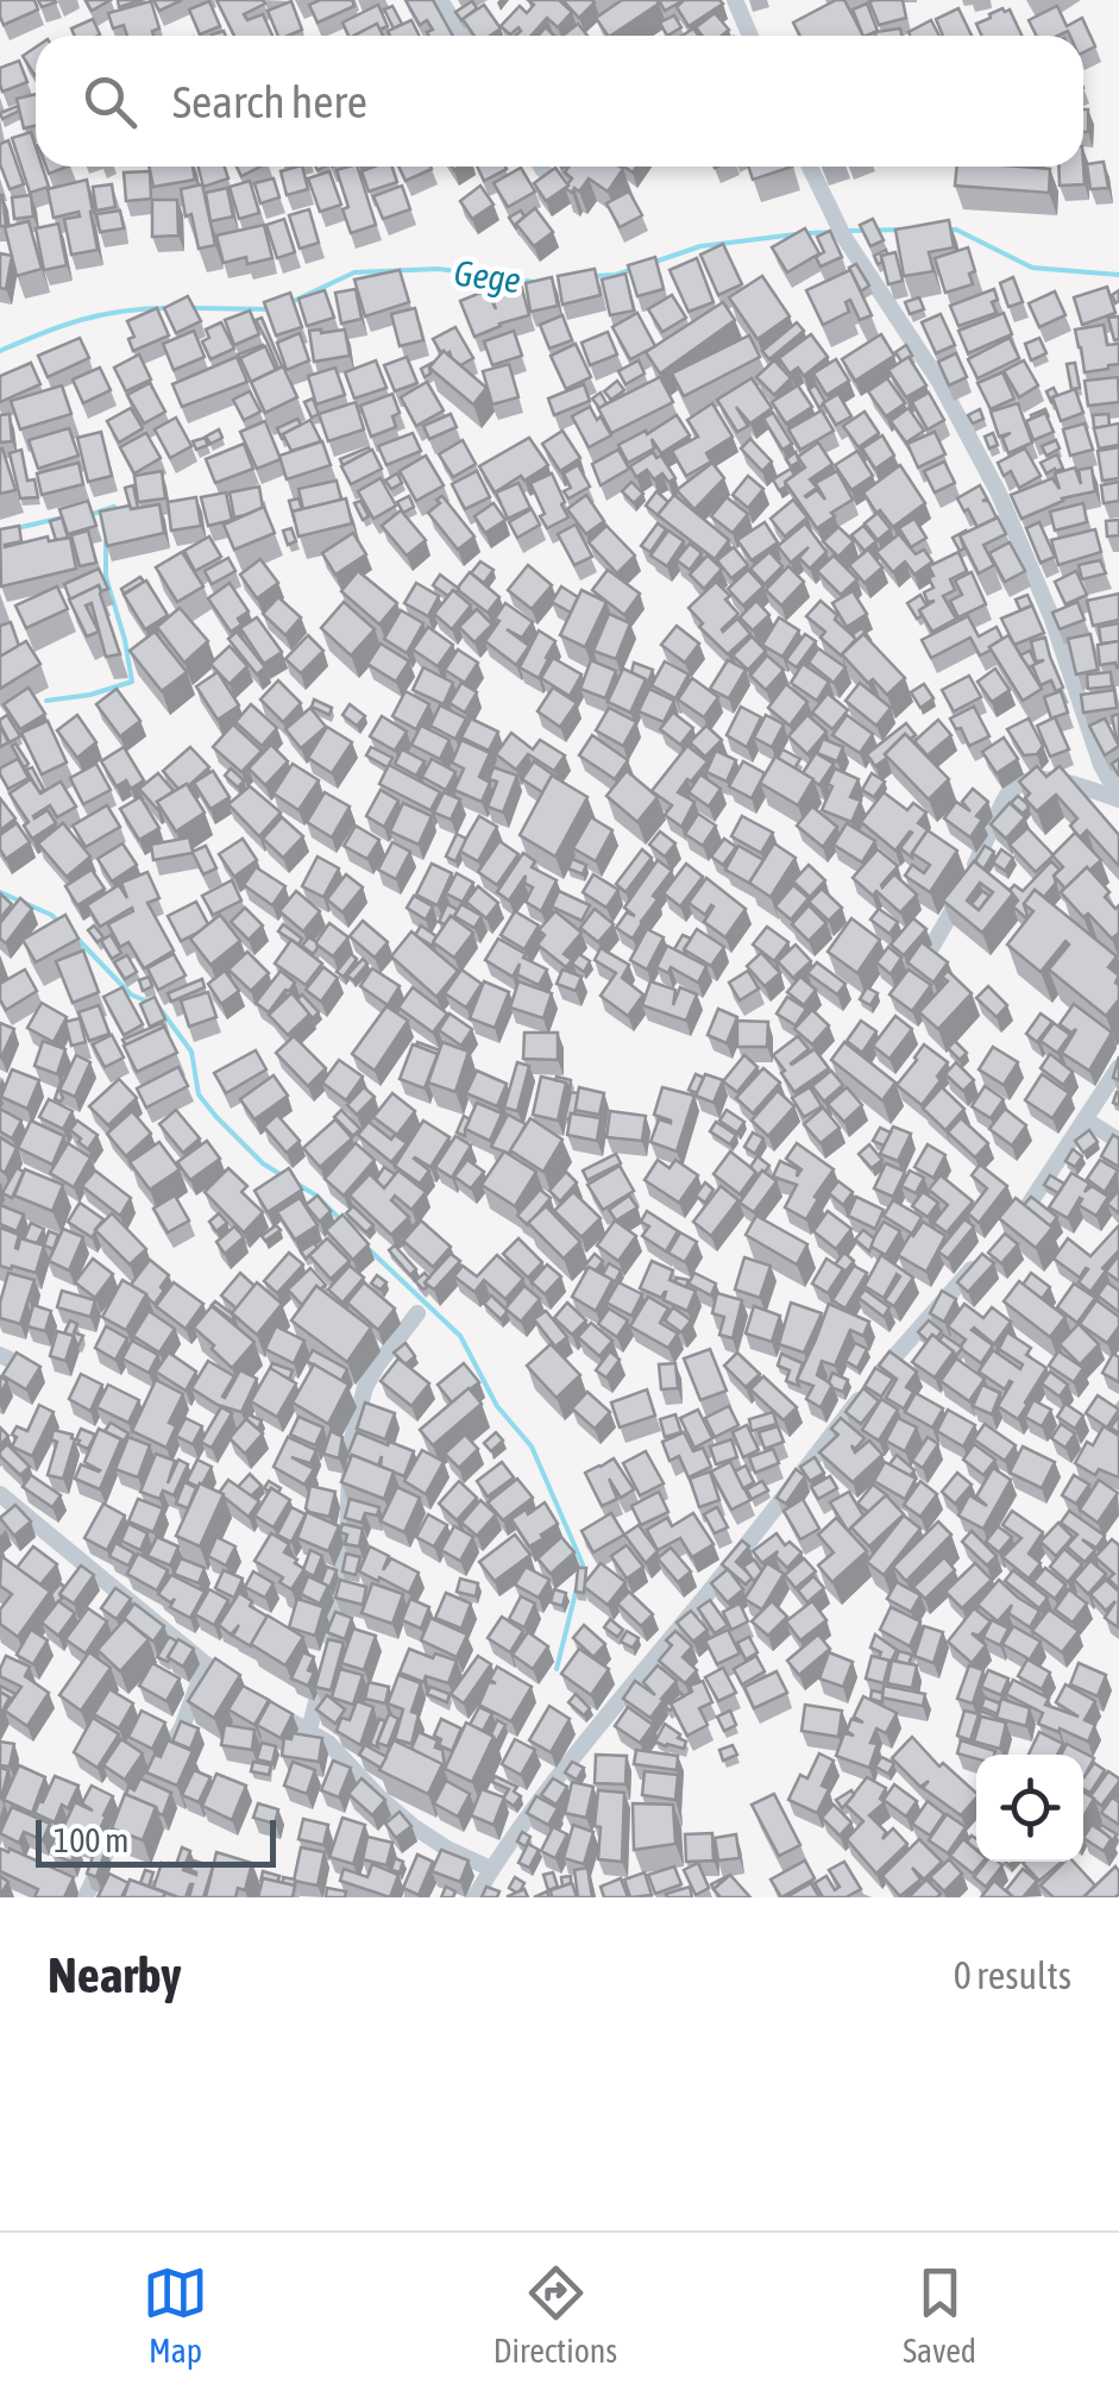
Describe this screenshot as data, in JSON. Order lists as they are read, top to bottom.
{
  "water": ["Gege"],
  "scale_bar": "100 m",
  "page": {
    "search": "Search here",
    "scale": "100 m",
    "heading": ["Nearby", "0 results"],
    "nav": ["Map", "Directions", "Saved"]
  }
}
